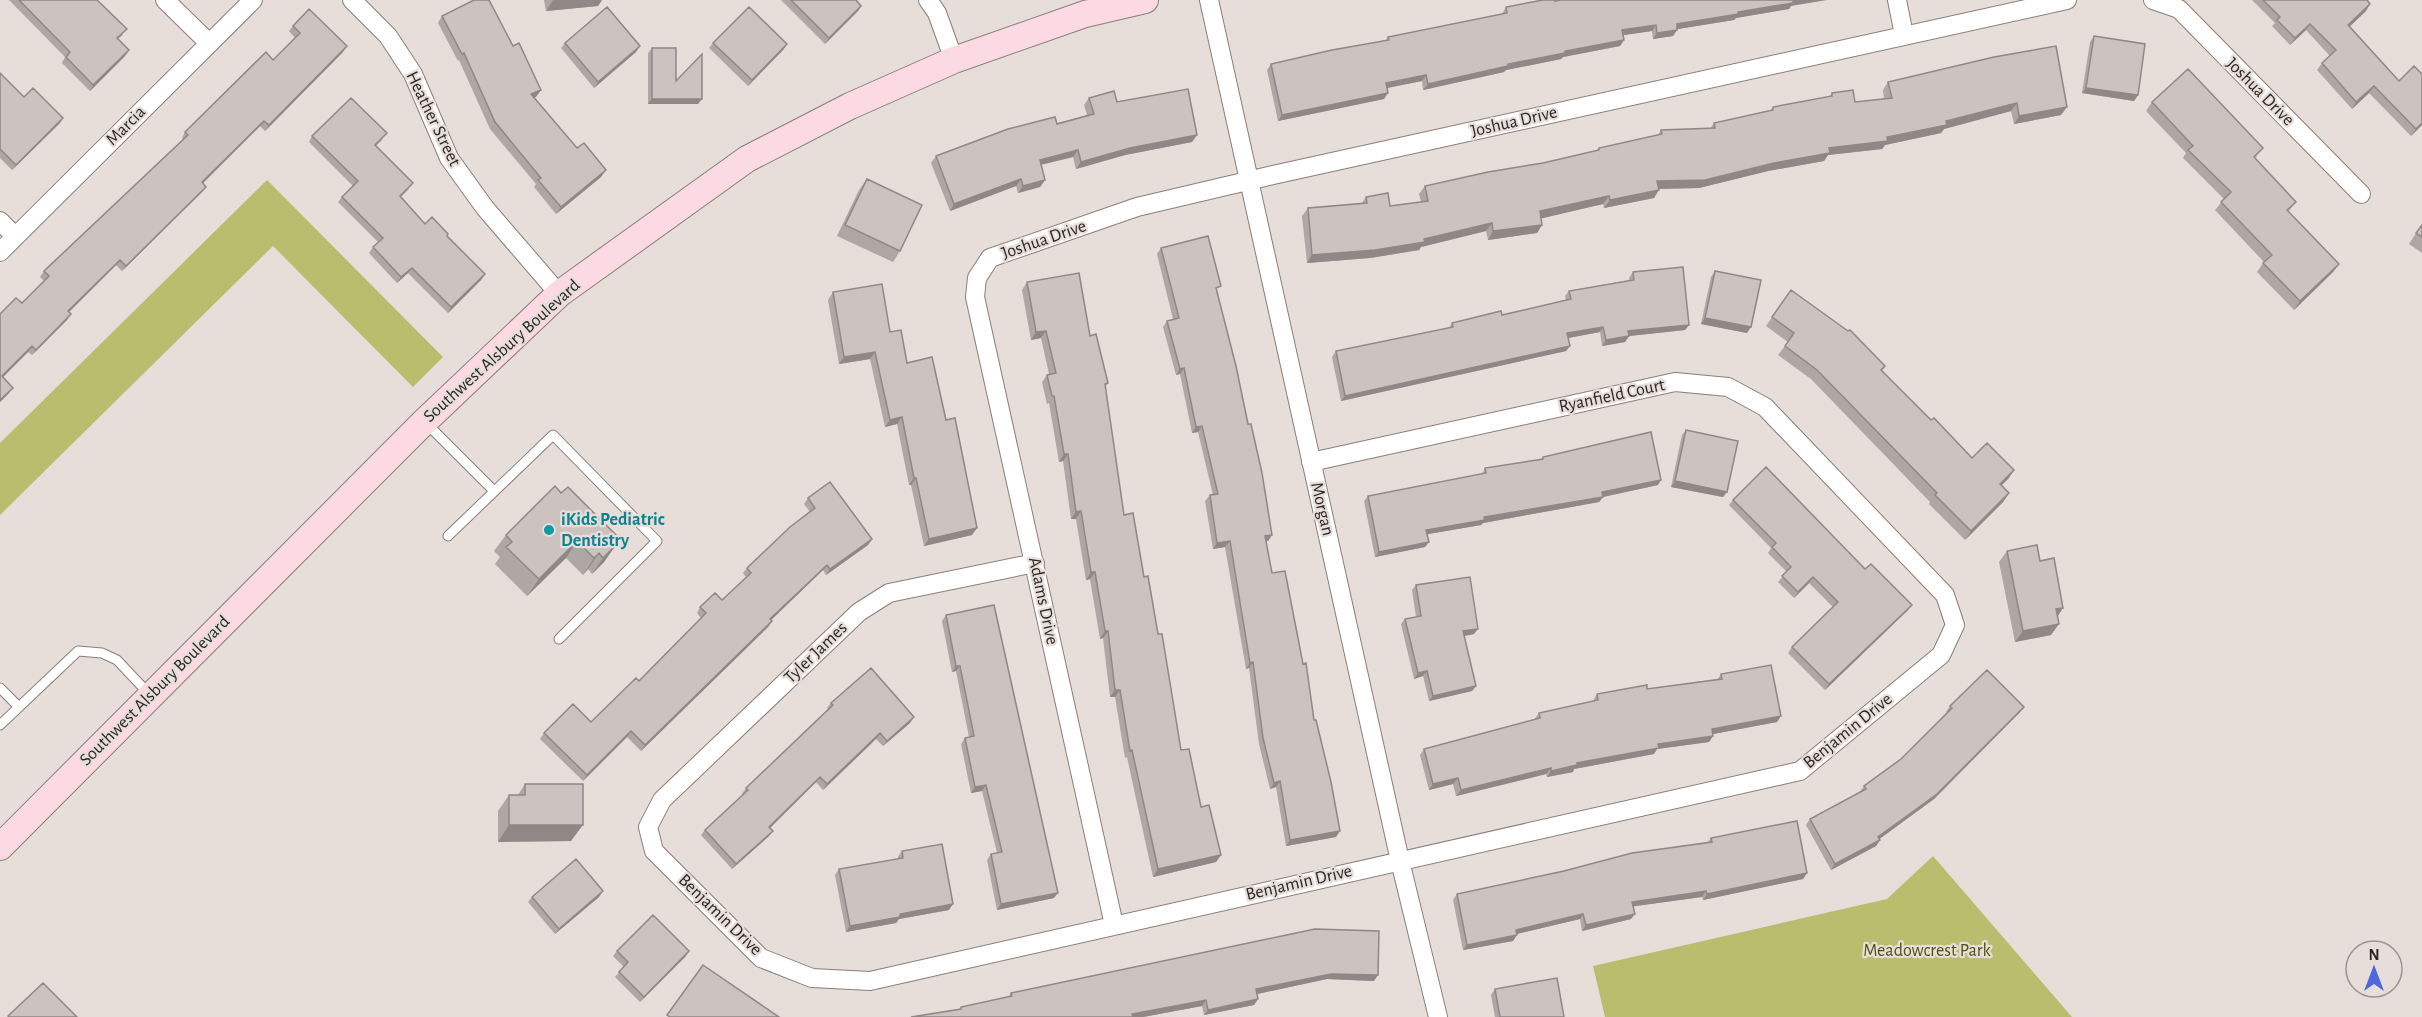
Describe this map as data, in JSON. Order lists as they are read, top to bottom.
{
  "streets": {
    "main road": ["Southwest Alsbury Boulevard"],
    "street": [
      "Joshua Drive",
      "Heather Street",
      "Marcia",
      "Ryanfield Court",
      "Morgan",
      "Adams Drive",
      "Tyler James",
      "Benjamin Drive"
    ]
  },
  "crossings": [
    ["Joshua Drive", "Morgan"],
    ["Joshua Drive", "Adams Drive"],
    ["Heather Street", "Southwest Alsbury Boulevard"],
    ["Ryanfield Court", "Morgan"],
    ["Ryanfield Court", "Benjamin Drive"],
    ["Morgan", "Benjamin Drive"],
    ["Adams Drive", "Tyler James"],
    ["Adams Drive", "Benjamin Drive"],
    ["Tyler James", "Benjamin Drive"]
  ],
  "parks": ["Meadowcrest Park"],
  "places": ["iKids Pediatric Dentistry"],
  "north": "top"
}
